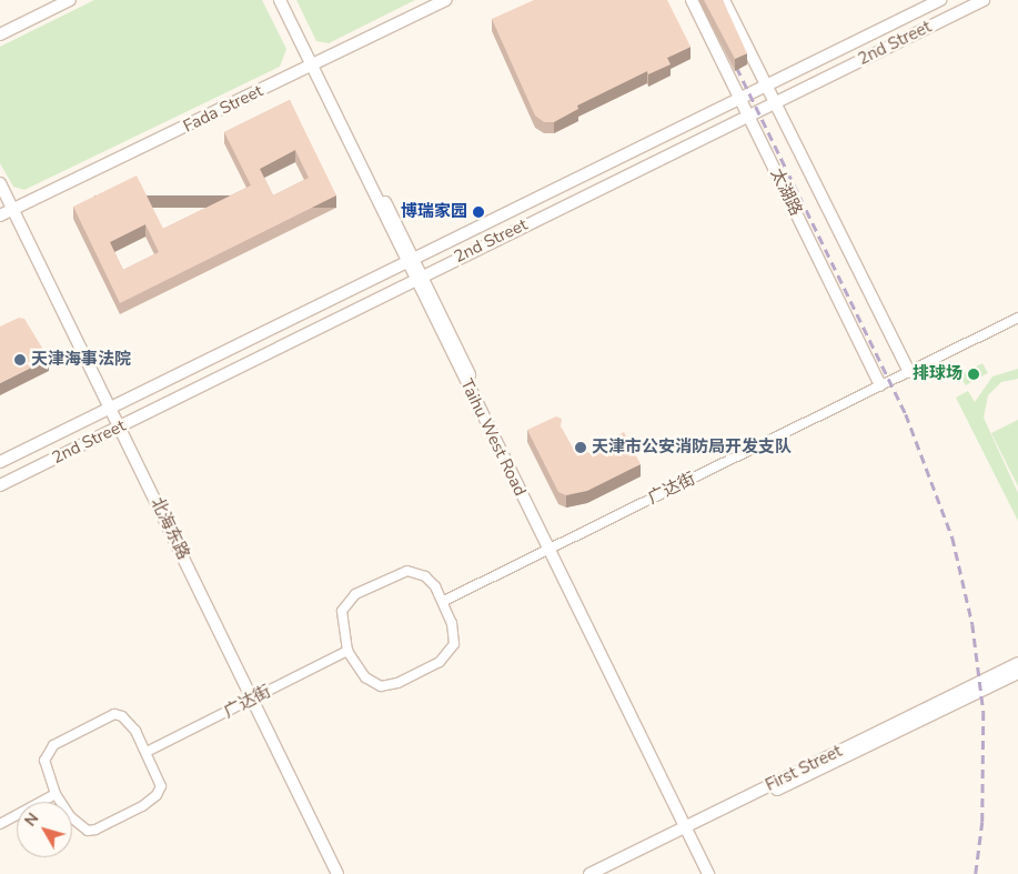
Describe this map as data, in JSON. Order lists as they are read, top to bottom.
{
  "streets": {
    "main road": [
      "2nd Street",
      "Fada Street",
      "太湖路",
      "Taihu West Road",
      "北海东路",
      "First Street"
    ],
    "street": ["广达街"]
  },
  "crossings": [
    ["2nd Street", "太湖路"],
    ["2nd Street", "Taihu West Road"],
    ["2nd Street", "北海东路"],
    ["Fada Street", "Taihu West Road"],
    ["Fada Street", "北海东路"],
    ["太湖路", "广达街"],
    ["Taihu West Road", "广达街"],
    ["Taihu West Road", "First Street"],
    ["广达街", "北海东路"]
  ],
  "places": [
    "博瑞家园",
    "天津海事法院",
    "排球场",
    "天津市公安消防局开发支队"
  ],
  "north": "top left"
}
